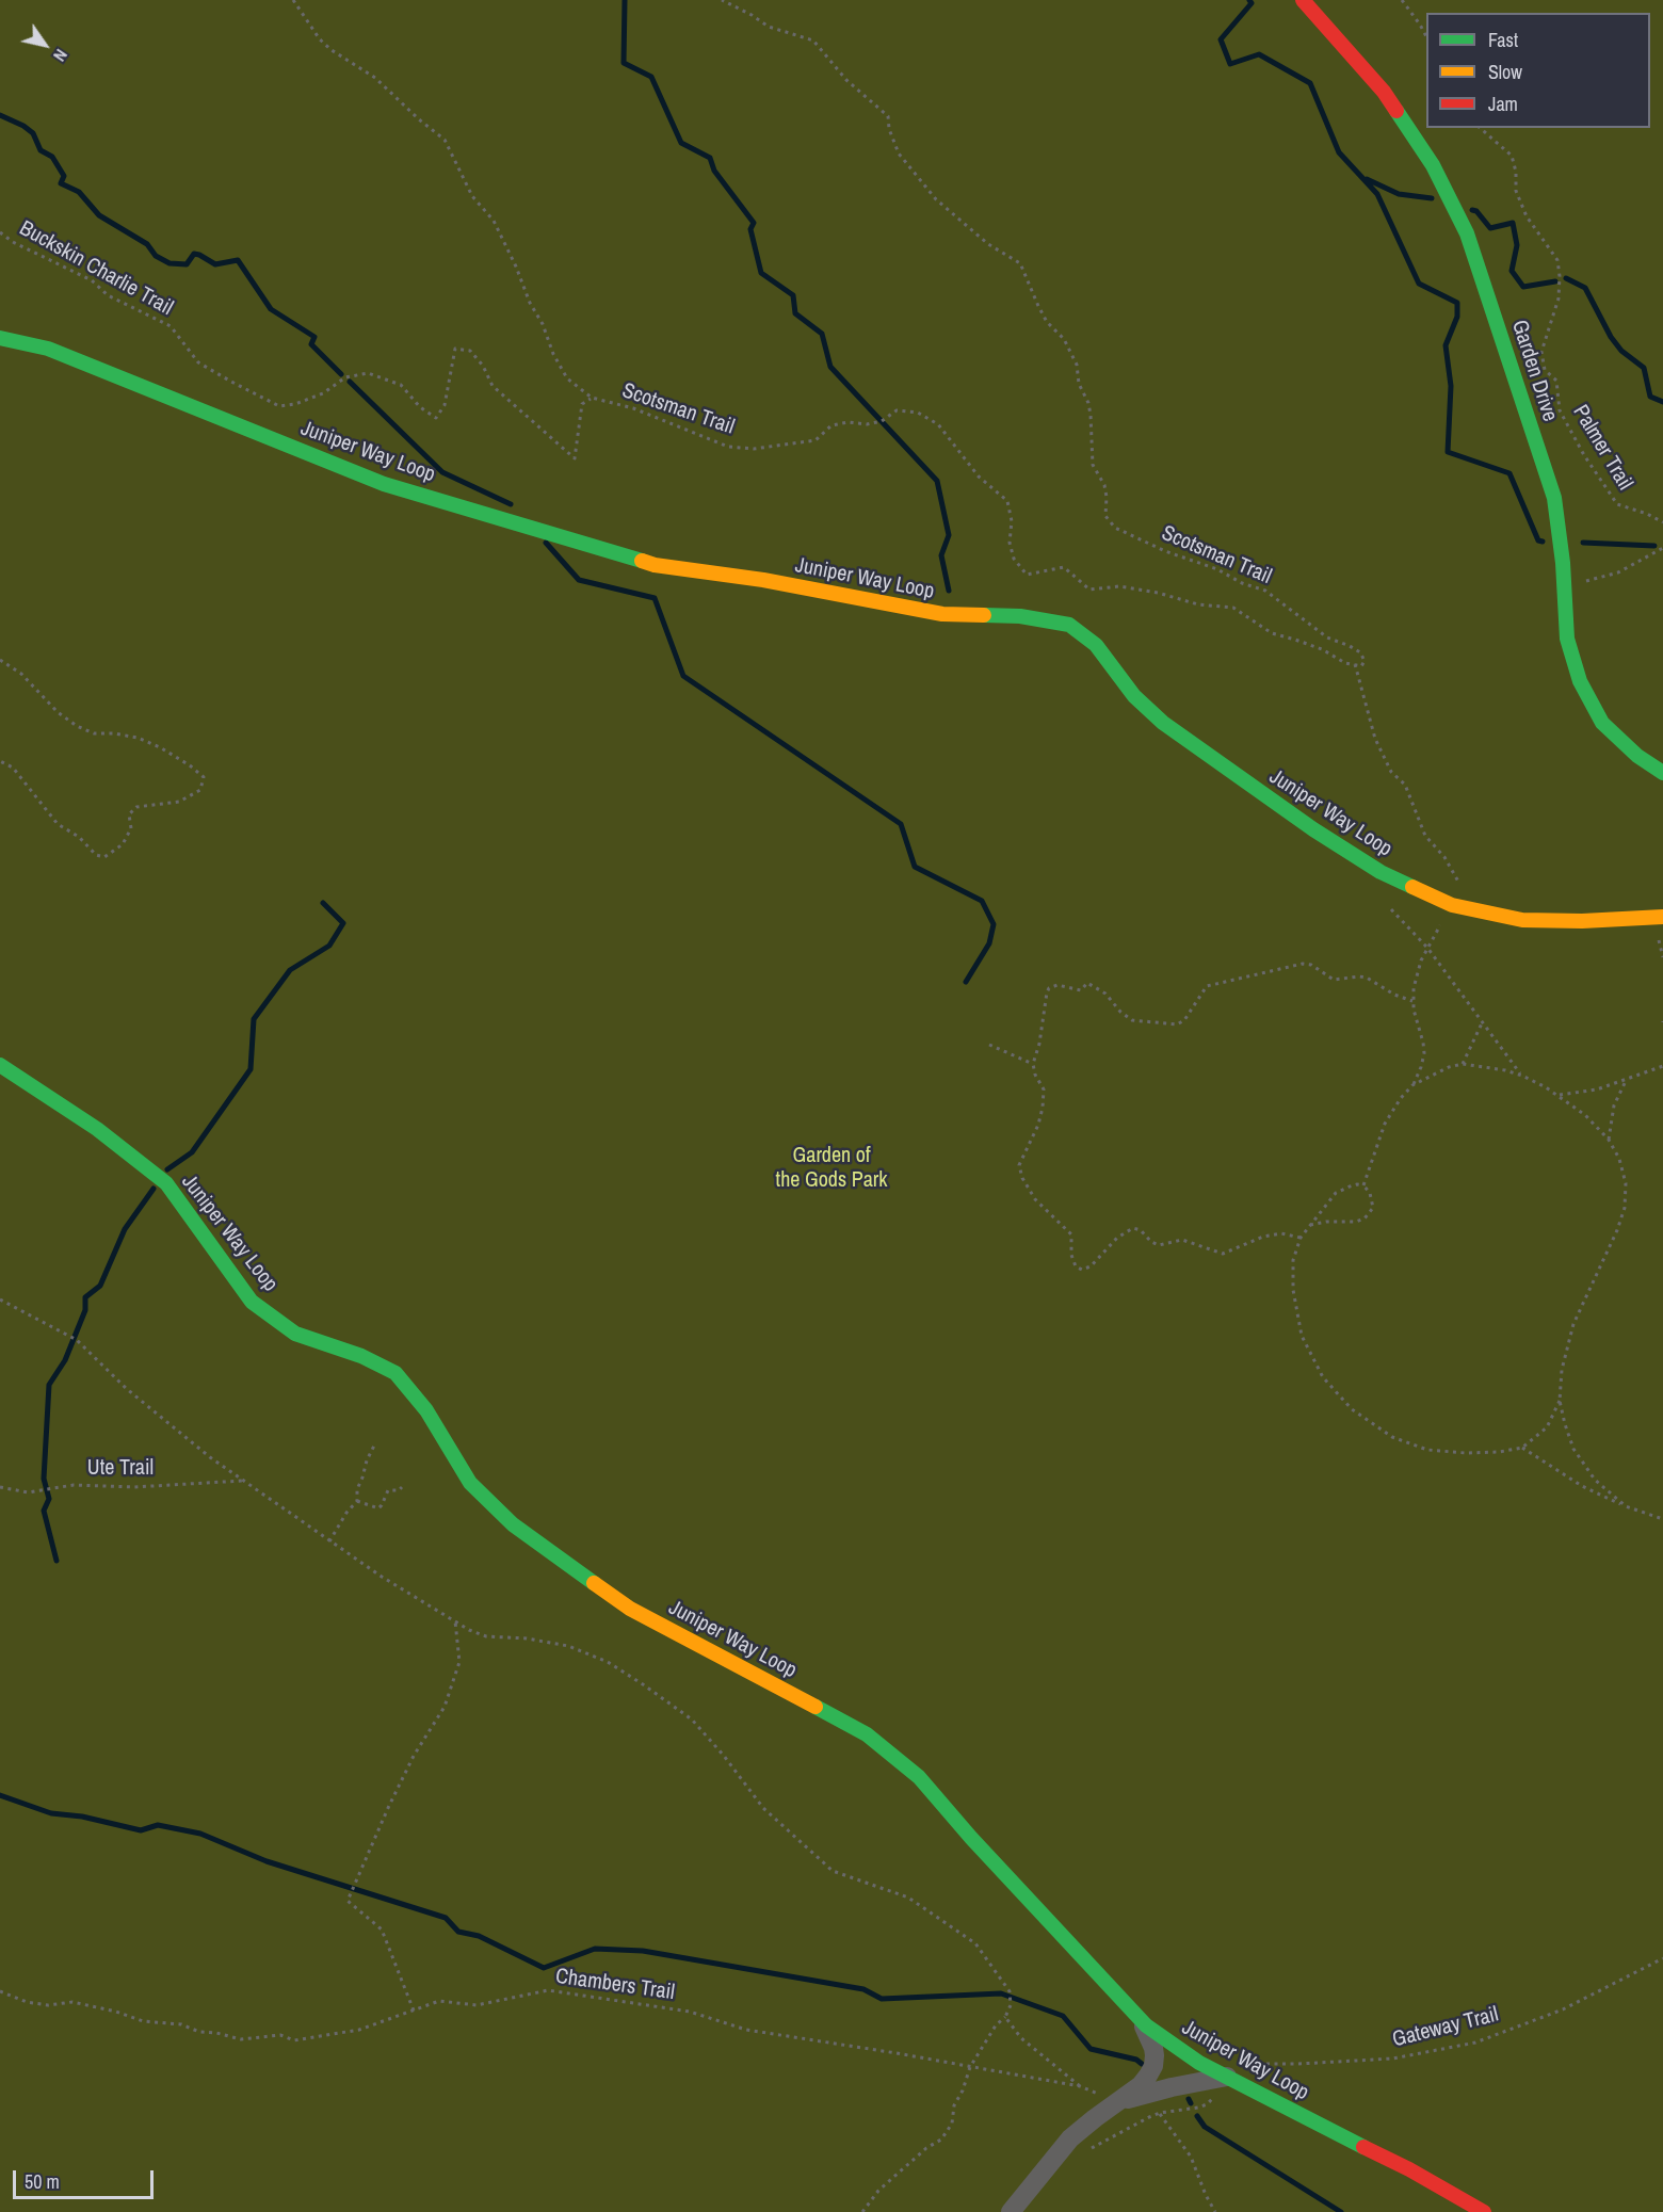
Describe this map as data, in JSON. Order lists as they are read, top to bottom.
{
  "streets": {
    "street": ["Garden Drive", "Juniper Way Loop"],
    "path": [
      "Buckskin Charlie Trail",
      "Scotsman Trail",
      "Palmer Trail",
      "Ute Trail",
      "Chambers Trail",
      "Gateway Trail"
    ]
  },
  "crossings": [
    ["Buckskin Charlie Trail", "Scotsman Trail"],
    ["Juniper Way Loop", "Gateway Trail"]
  ],
  "parks": ["Garden of the Gods Park"],
  "legend": ["Fast", "Slow", "Jam"],
  "scale_bar": "50 m",
  "north": "bottom right"
}
